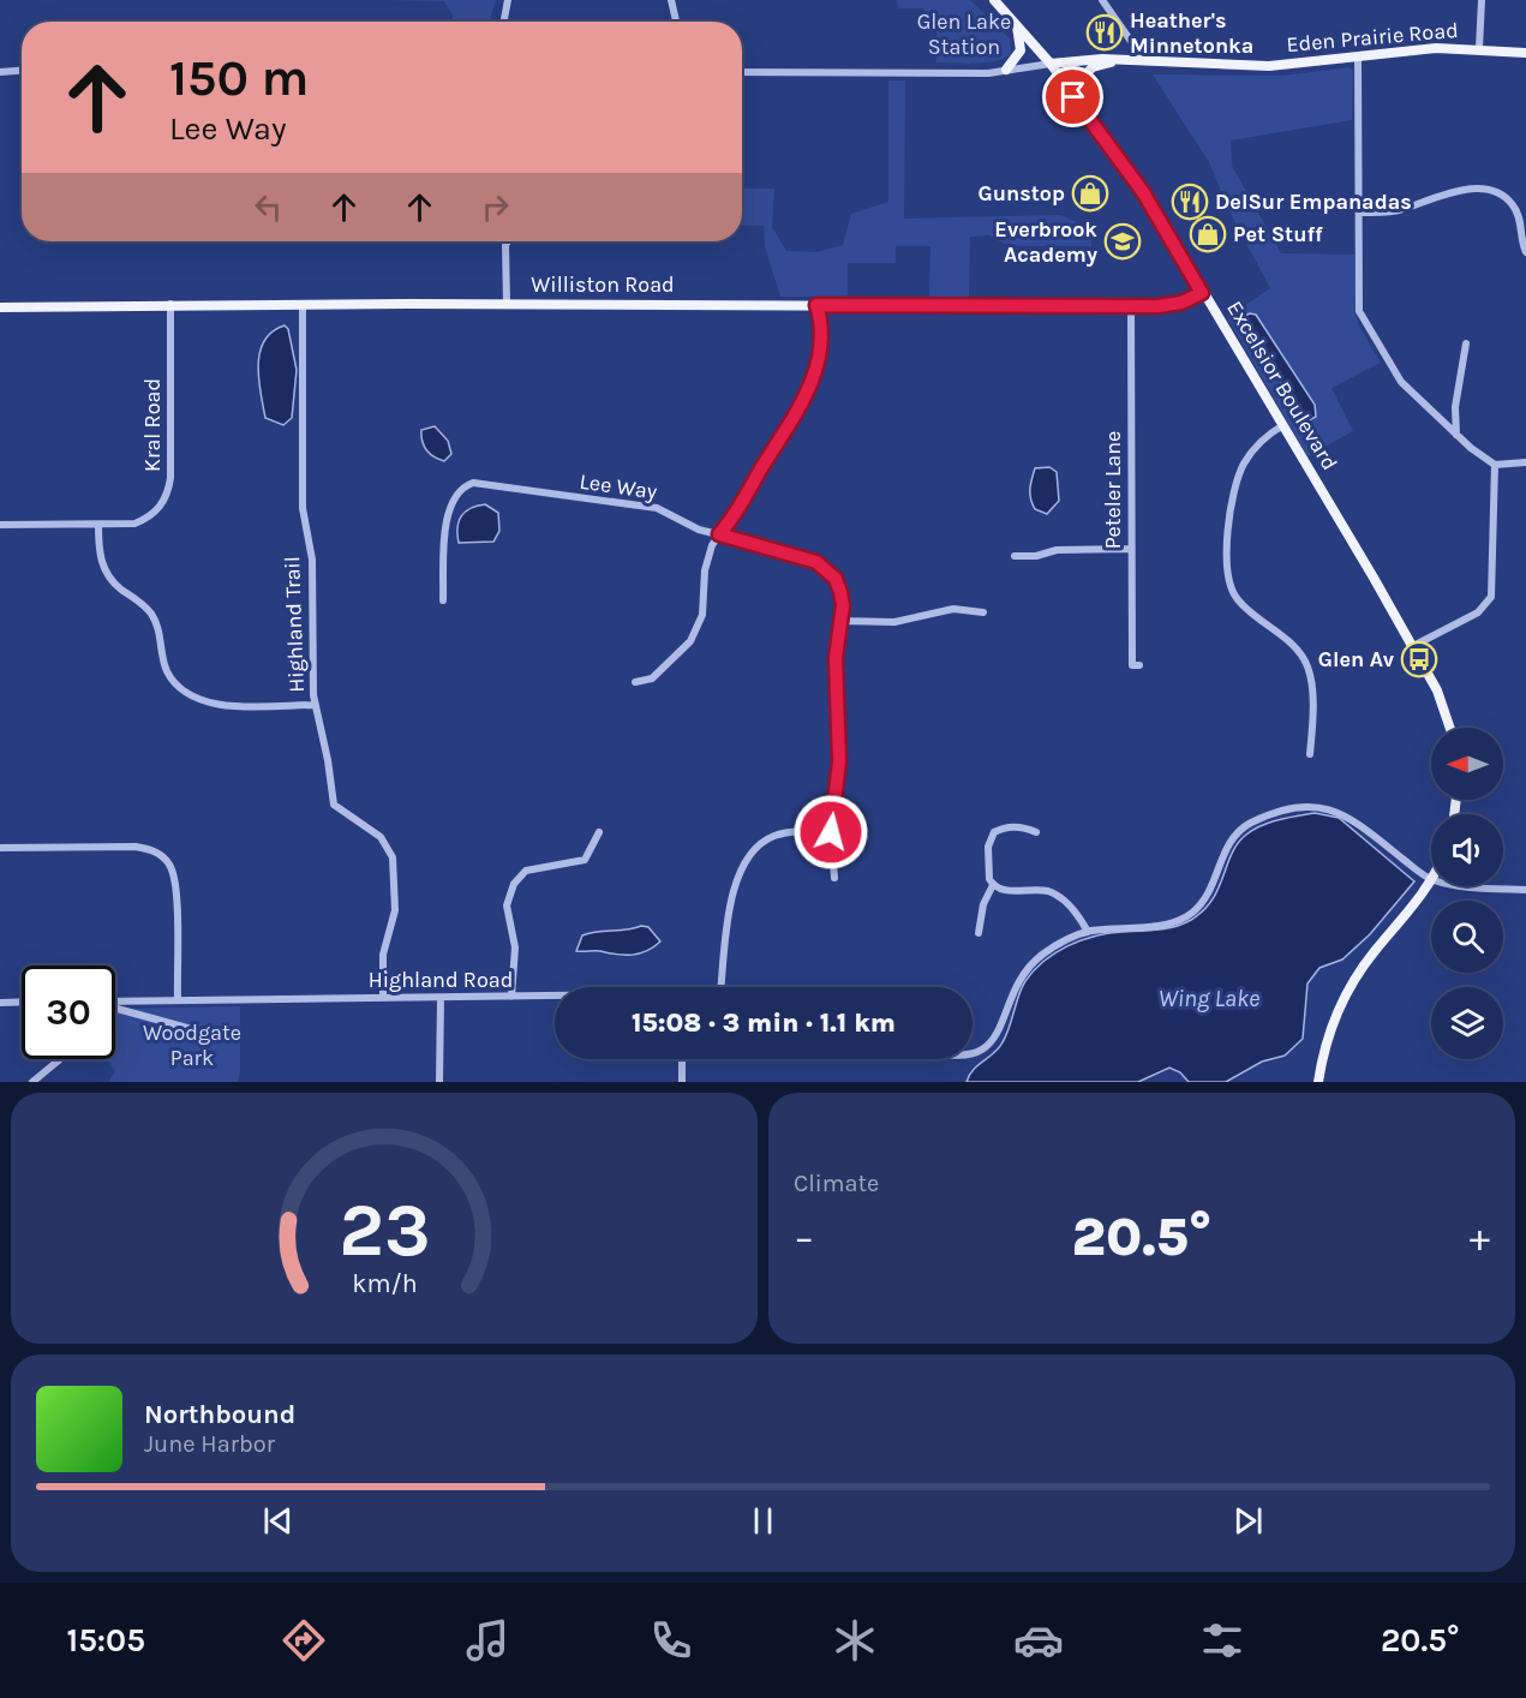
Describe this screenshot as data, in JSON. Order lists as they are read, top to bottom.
{
  "streets": {
    "main road": ["Eden Prairie Road", "Williston Road", "Excelsior Boulevard"],
    "street": [
      "Kral Road",
      "Lee Way",
      "Peteler Lane",
      "Highland Trail",
      "Highland Road"
    ]
  },
  "crossings": [
    ["Eden Prairie Road", "Excelsior Boulevard"],
    ["Williston Road", "Excelsior Boulevard"],
    ["Williston Road", "Kral Road"],
    ["Williston Road", "Peteler Lane"],
    ["Williston Road", "Highland Trail"],
    ["Highland Trail", "Highland Road"]
  ],
  "water": ["Wing Lake"],
  "parks": ["Glen Lake Station", "Woodgate Park"],
  "places": {
    "restaurant": ["Heather's Minnetonka", "DelSur Empanadas"],
    "shop": ["Gunstop", "Pet Stuff"],
    "school or university": ["Everbrook Academy"],
    "bus stop": ["Glen Av"]
  },
  "north": "left",
  "page": {
    "turn": ["150 m", "Lee Way"],
    "limit": "30",
    "trip": "15:08 · 3 min · 1.1 km",
    "tile": "Climate",
    "heat": ["−", "20.5°", "+"],
    "song": ["Northbound", "June Harbor"],
    "tabs": ["15:05", "20.5°"],
    "gauge": ["23", "km/h"]
  }
}
